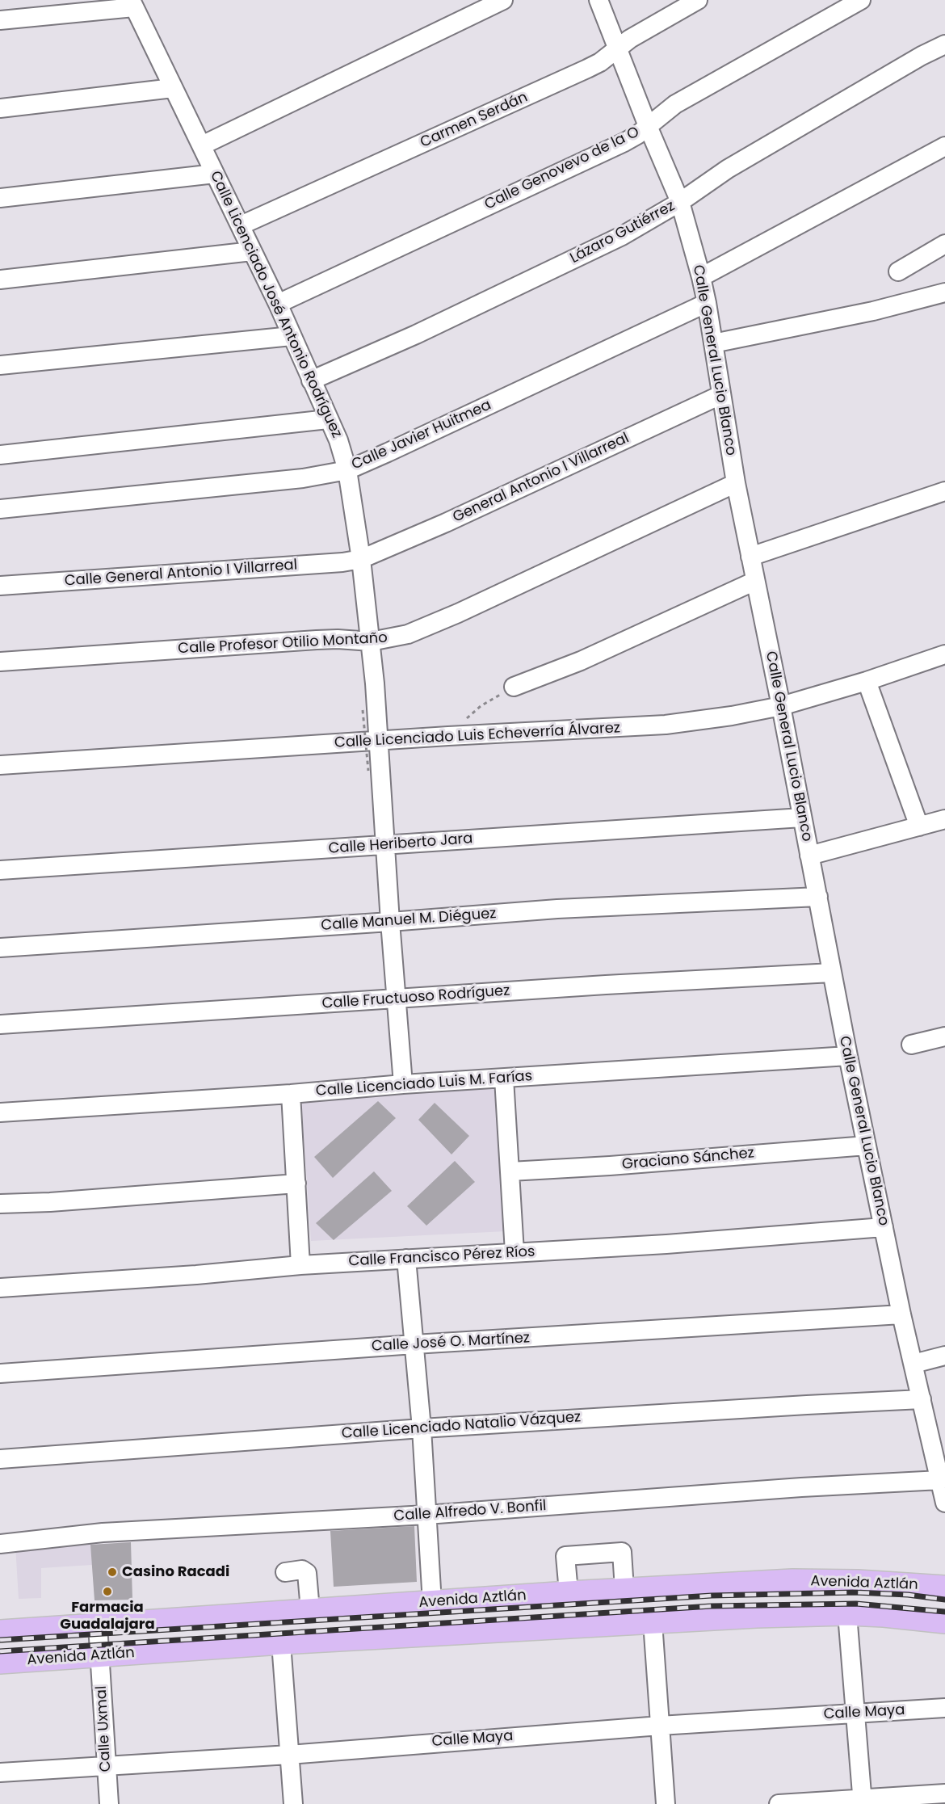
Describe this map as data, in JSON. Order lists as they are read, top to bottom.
{
  "streets": {
    "main road": ["Avenida Aztlán"],
    "street": [
      "Carmen Serdán",
      "Calle Genovevo de la O",
      "Lázaro Gutiérrez",
      "Calle Licenciado José Antonio Rodríguez",
      "Calle General Lucio Blanco",
      "Calle Javier Huitmea",
      "General Antonio I Villarreal",
      "Calle General Antonio I Villarreal",
      "Calle Profesor Otilio Montaño",
      "Calle Licenciado Luis Echeverría Álvarez",
      "Calle Heriberto Jara",
      "Calle Manuel M. Diéguez",
      "Calle Fructuoso Rodríguez",
      "Calle Licenciado Luis M. Farías",
      "Graciano Sánchez",
      "Calle Francisco Pérez Ríos",
      "Calle José O. Martínez",
      "Calle Licenciado Natalio Vázquez",
      "Calle Alfredo V. Bonfil",
      "Calle Maya",
      "Calle Uxmal"
    ]
  },
  "crossings": [
    ["Carmen Serdán", "Calle Licenciado José Antonio Rodríguez"],
    ["Carmen Serdán", "Calle General Lucio Blanco"],
    ["Calle Genovevo de la O", "Calle Licenciado José Antonio Rodríguez"],
    ["Calle Genovevo de la O", "Calle General Lucio Blanco"],
    ["Lázaro Gutiérrez", "Calle Licenciado José Antonio Rodríguez"],
    ["Lázaro Gutiérrez", "Calle General Lucio Blanco"],
    ["Calle Licenciado José Antonio Rodríguez", "Calle Javier Huitmea"],
    ["Calle Licenciado José Antonio Rodríguez", "General Antonio I Villarreal"],
    ["Calle Licenciado José Antonio Rodríguez", "Calle General Antonio I Villarreal"],
    ["Calle Licenciado José Antonio Rodríguez", "Calle Profesor Otilio Montaño"],
    ["Calle Licenciado José Antonio Rodríguez", "Calle Licenciado Luis Echeverría Álvarez"],
    ["Calle Licenciado José Antonio Rodríguez", "Calle Heriberto Jara"],
    ["Calle Licenciado José Antonio Rodríguez", "Calle Manuel M. Diéguez"],
    ["Calle Licenciado José Antonio Rodríguez", "Calle Fructuoso Rodríguez"],
    ["Calle Licenciado José Antonio Rodríguez", "Calle Licenciado Luis M. Farías"],
    ["Calle General Lucio Blanco", "Calle Javier Huitmea"],
    ["Calle General Lucio Blanco", "General Antonio I Villarreal"],
    ["Calle General Lucio Blanco", "Calle Profesor Otilio Montaño"],
    ["Calle General Lucio Blanco", "Calle Licenciado Luis Echeverría Álvarez"],
    ["Calle General Lucio Blanco", "Calle Heriberto Jara"],
    ["Calle General Lucio Blanco", "Calle Manuel M. Diéguez"],
    ["Calle General Lucio Blanco", "Calle Fructuoso Rodríguez"],
    ["Calle General Lucio Blanco", "Calle Licenciado Luis M. Farías"],
    ["Calle General Lucio Blanco", "Graciano Sánchez"],
    ["Calle General Lucio Blanco", "Calle Francisco Pérez Ríos"],
    ["Calle General Lucio Blanco", "Calle José O. Martínez"],
    ["Calle General Lucio Blanco", "Calle Licenciado Natalio Vázquez"],
    ["Calle General Lucio Blanco", "Calle Alfredo V. Bonfil"],
    ["General Antonio I Villarreal", "Calle General Antonio I Villarreal"],
    ["Avenida Aztlán", "Calle Uxmal"],
    ["Calle Maya", "Calle Uxmal"]
  ],
  "places": ["Casino Racadi", "Farmacia Guadalajara"]
}
